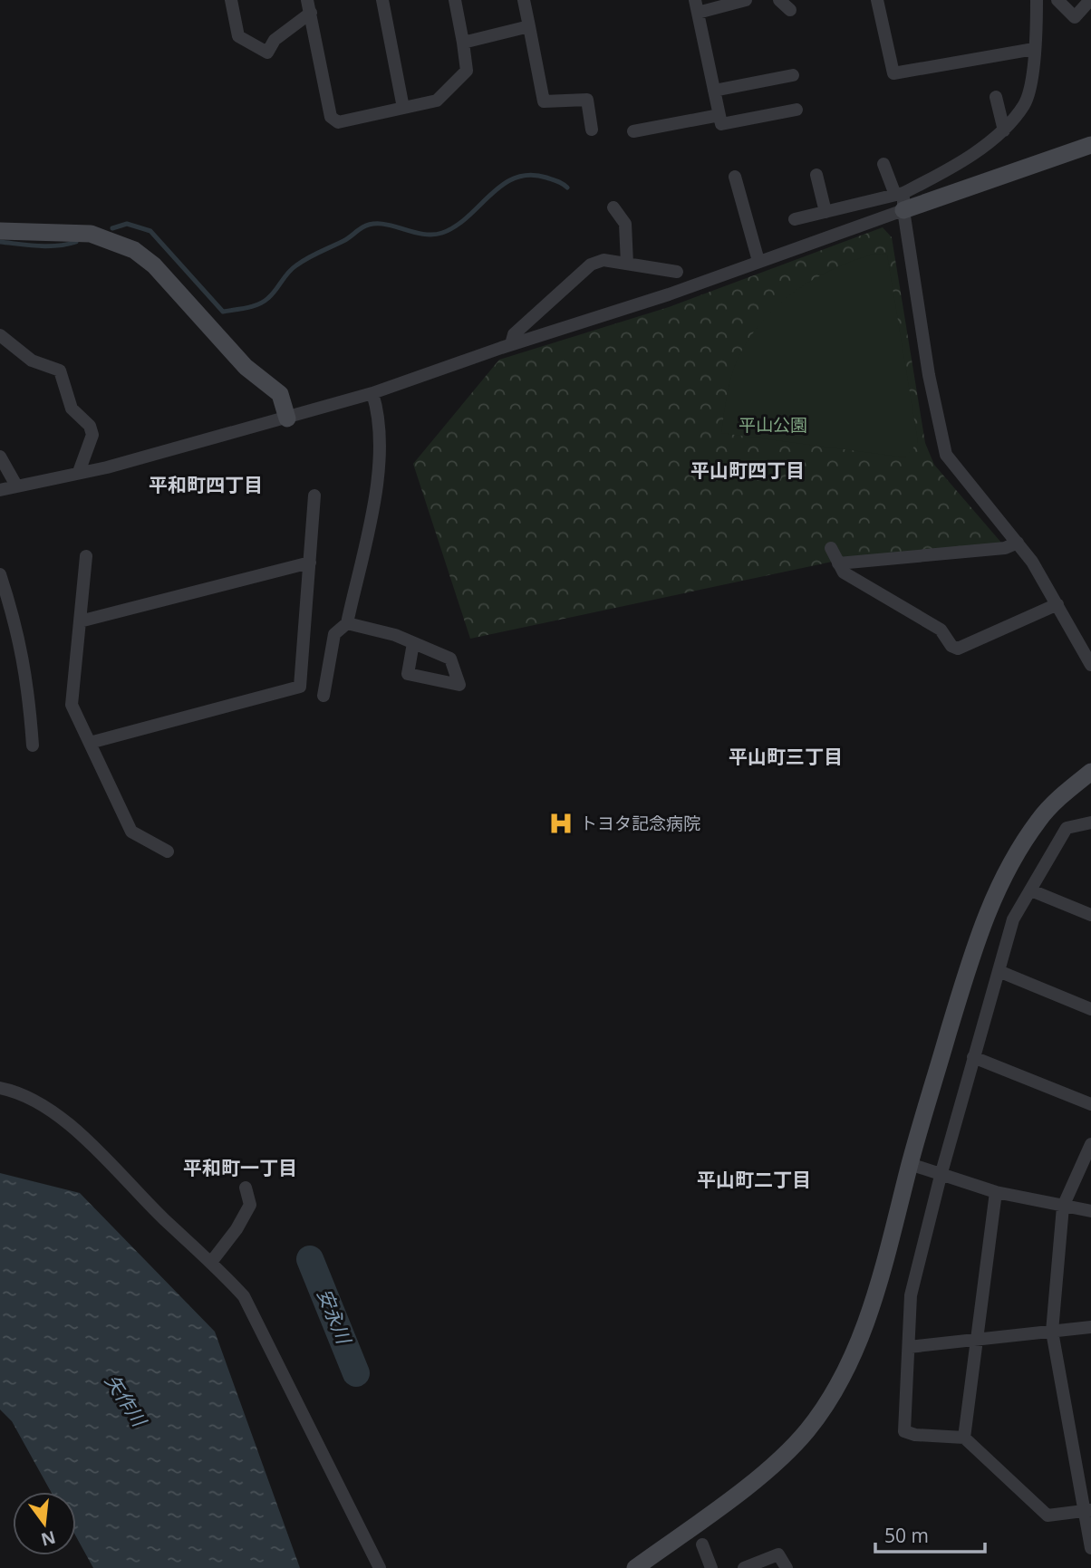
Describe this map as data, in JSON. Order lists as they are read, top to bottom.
{
  "districts": [
    "平山町四丁目",
    "平和町四丁目",
    "平山町三丁目",
    "平和町一丁目",
    "平山町二丁目"
  ],
  "water": ["安永川", "矢作川"],
  "parks": ["平山公園"],
  "places": {
    "hospital": ["トヨタ記念病院"]
  },
  "scale_bar": "50 m",
  "north": "bottom"
}
